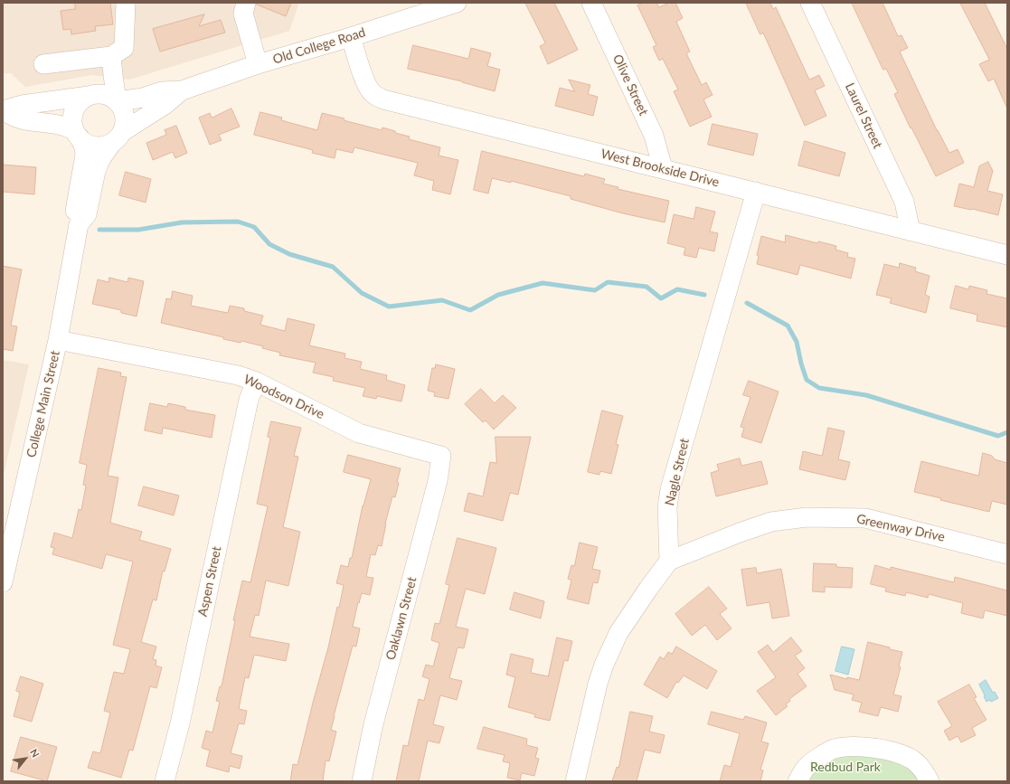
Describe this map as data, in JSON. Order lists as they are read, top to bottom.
{
  "streets": {
    "street": [
      "Old College Road",
      "Olive Street",
      "Laurel Street",
      "West Brookside Drive",
      "Woodson Drive",
      "College Main Street",
      "Nagle Street",
      "Greenway Drive",
      "Aspen Street",
      "Oaklawn Street"
    ]
  },
  "crossings": [
    ["Old College Road", "West Brookside Drive"],
    ["Old College Road", "College Main Street"],
    ["Olive Street", "West Brookside Drive"],
    ["Laurel Street", "West Brookside Drive"],
    ["West Brookside Drive", "Nagle Street"],
    ["Woodson Drive", "College Main Street"],
    ["Woodson Drive", "Aspen Street"],
    ["Woodson Drive", "Oaklawn Street"],
    ["Nagle Street", "Greenway Drive"]
  ],
  "parks": ["Redbud Park"],
  "north": "top right"
}
